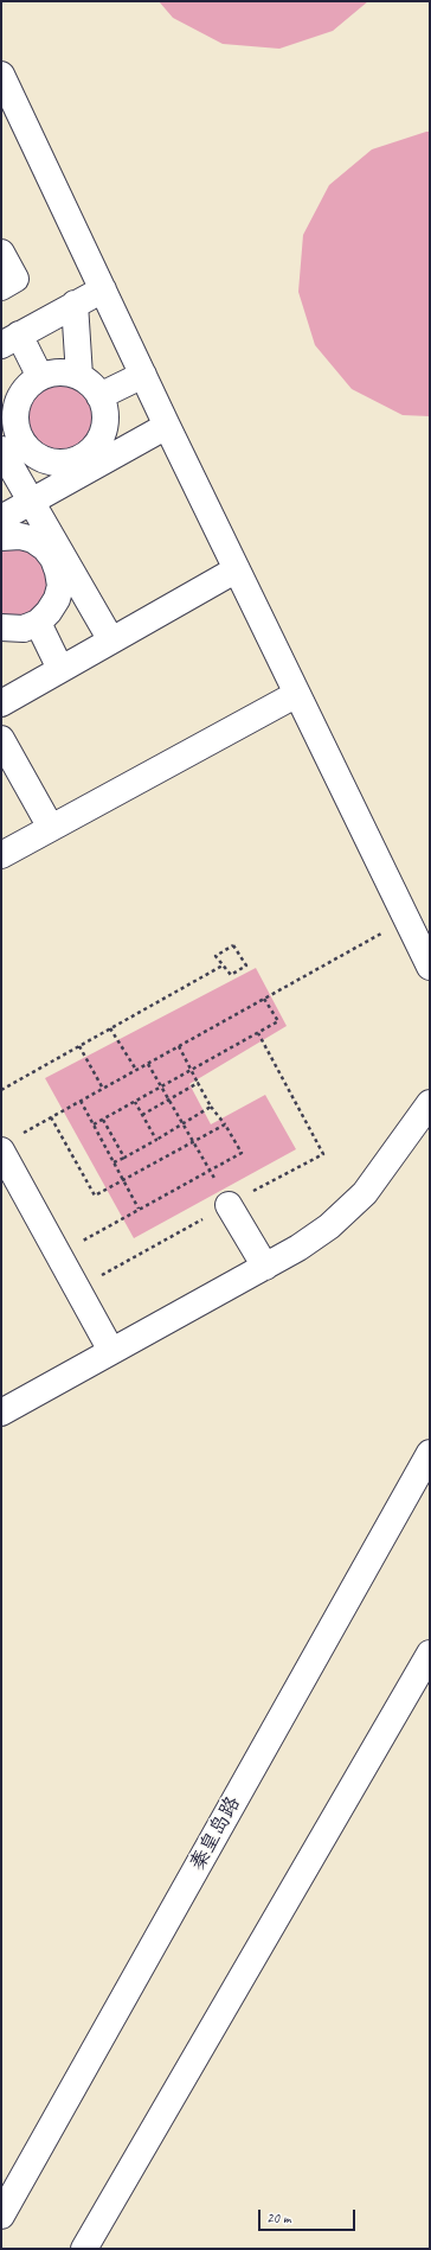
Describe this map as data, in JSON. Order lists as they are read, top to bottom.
{
  "streets": {
    "street": ["秦皇岛路"]
  },
  "scale_bar": "20 m"
}
